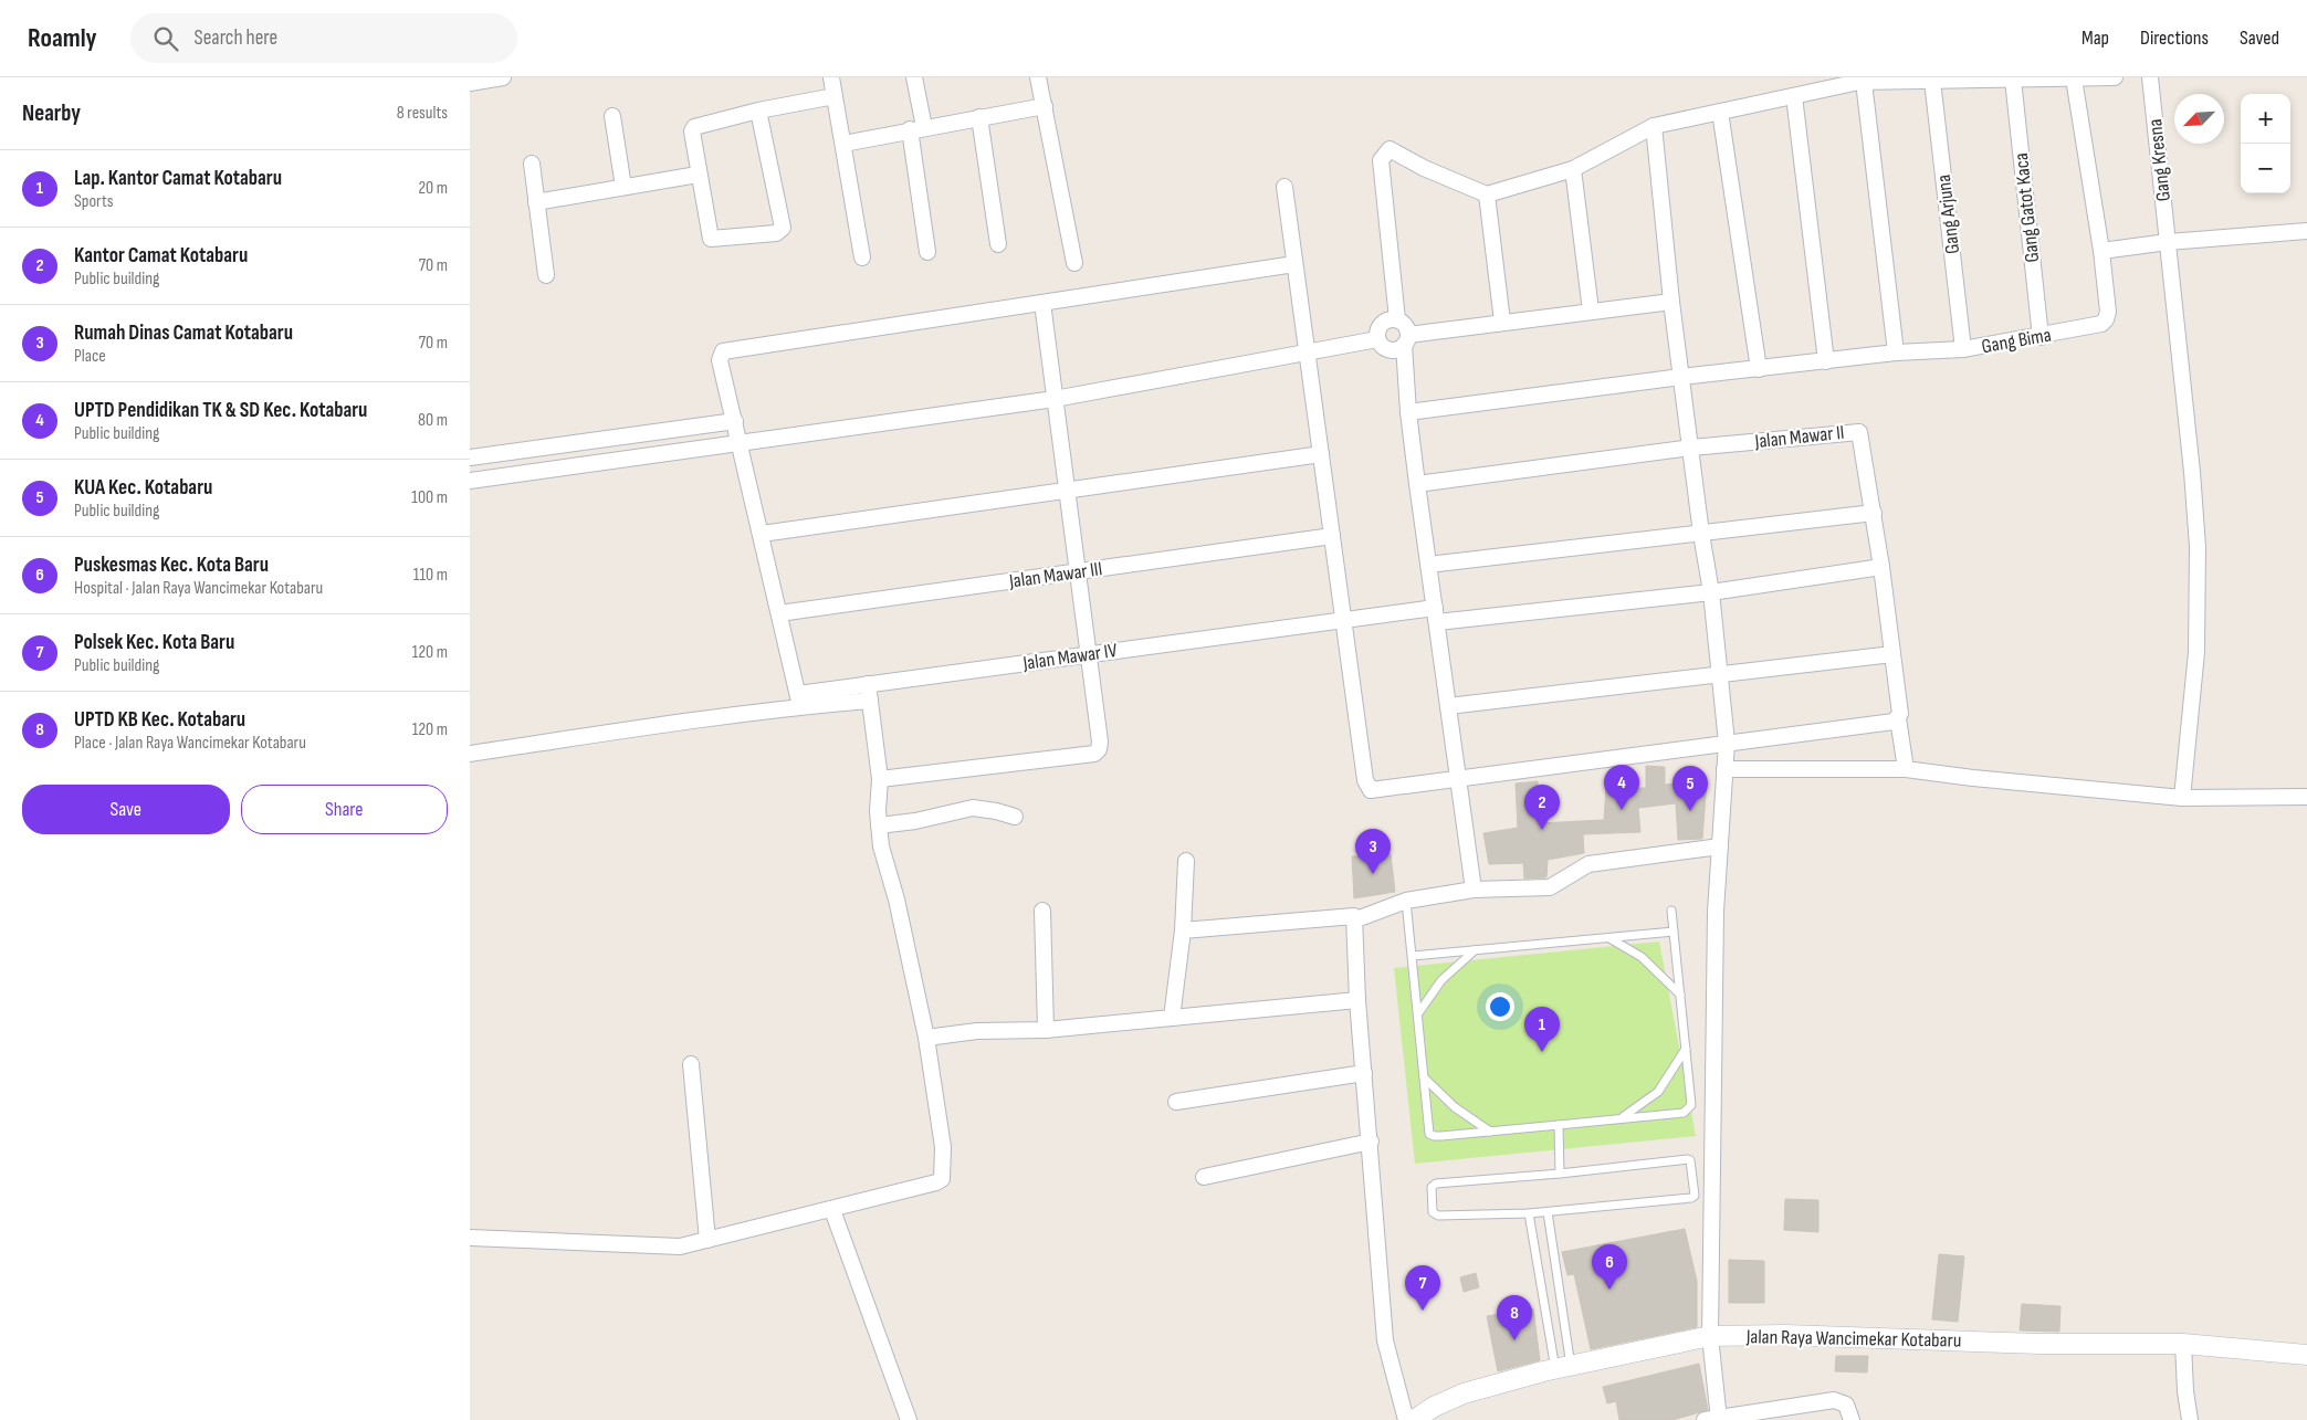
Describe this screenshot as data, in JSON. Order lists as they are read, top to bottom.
{
  "streets": {
    "street": [
      "Gang Kresna",
      "Gang Gatot Kaca",
      "Gang Arjuna",
      "Gang Bima",
      "Jalan Mawar II",
      "Jalan Mawar III",
      "Jalan Mawar IV",
      "Jalan Raya Wancimekar Kotabaru"
    ]
  },
  "crossings": [
    ["Gang Gatot Kaca", "Gang Bima"],
    ["Gang Arjuna", "Gang Bima"]
  ],
  "north": "bottom left",
  "page": {
    "header": "Roamly",
    "search": "Search here",
    "nav": ["Map", "Directions", "Saved"],
    "heading": ["Nearby", "8 results"],
    "map_buttons": ["+", "−"],
    "list": [
      {
        "mark": "1",
        "name": "Lap. Kantor Camat Kotabaru",
        "note": "Sports",
        "value": "20 m"
      },
      {
        "mark": "2",
        "name": "Kantor Camat Kotabaru",
        "note": "Public building",
        "value": "70 m"
      },
      {
        "mark": "3",
        "name": "Rumah Dinas Camat Kotabaru",
        "note": "Place",
        "value": "70 m"
      },
      {
        "mark": "4",
        "name": "UPTD Pendidikan TK & SD Kec. Kotabaru",
        "note": "Public building",
        "value": "80 m"
      },
      {
        "mark": "5",
        "name": "KUA Kec. Kotabaru",
        "note": "Public building",
        "value": "100 m"
      },
      {
        "mark": "6",
        "name": "Puskesmas Kec. Kota Baru",
        "note": "Hospital · Jalan Raya Wancimekar Kotabaru",
        "value": "110 m"
      },
      {
        "mark": "7",
        "name": "Polsek Kec. Kota Baru",
        "note": "Public building",
        "value": "120 m"
      },
      {
        "mark": "8",
        "name": "UPTD KB Kec. Kotabaru",
        "note": "Place · Jalan Raya Wancimekar Kotabaru",
        "value": "120 m"
      }
    ],
    "pins": [
      "4",
      "5",
      "2",
      "3",
      "1",
      "6",
      "7",
      "8"
    ],
    "buttons": ["Save", "Share"]
  }
}
